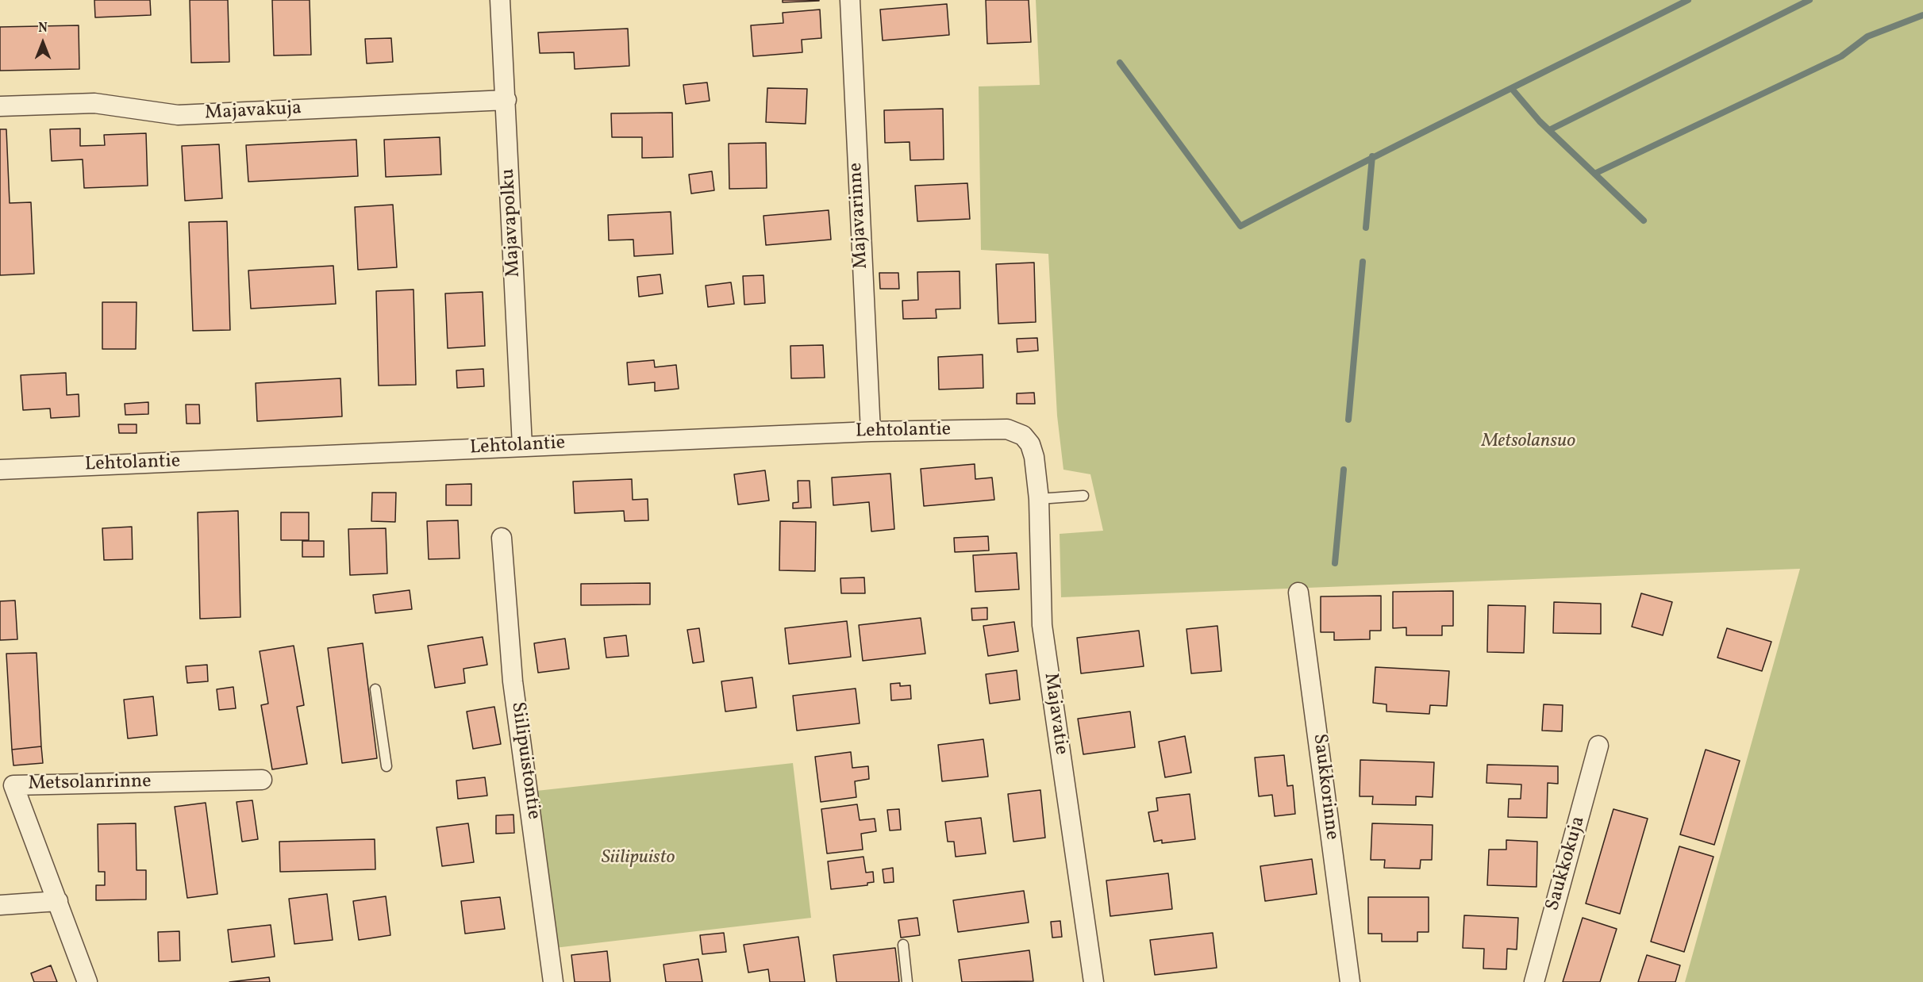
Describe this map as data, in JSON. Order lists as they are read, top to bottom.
{
  "streets": {
    "street": [
      "Majavakuja",
      "Majavarinne",
      "Majavapolku",
      "Lehtolantie",
      "Majavatie",
      "Siilipuistontie",
      "Metsolanrinne",
      "Saukkorinne",
      "Saukkokuja"
    ]
  },
  "crossings": [
    ["Majavakuja", "Majavapolku"],
    ["Majavarinne", "Lehtolantie"],
    ["Majavapolku", "Lehtolantie"],
    ["Lehtolantie", "Majavatie"]
  ],
  "parks": ["Metsolansuo", "Siilipuisto"],
  "north": "top"
}
